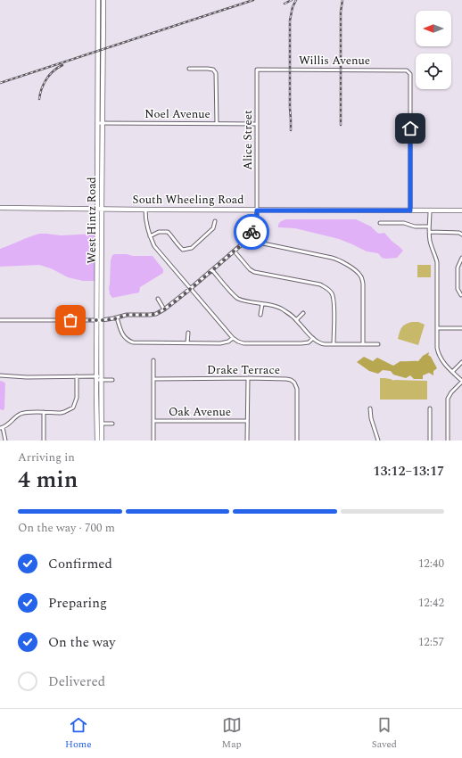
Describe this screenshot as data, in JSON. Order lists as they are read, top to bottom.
{
  "streets": {
    "main road": ["South Wheeling Road", "West Hintz Road"],
    "street": [
      "Willis Avenue",
      "Noel Avenue",
      "Alice Street",
      "Drake Terrace",
      "Oak Avenue"
    ]
  },
  "crossings": [
    ["Willis Avenue", "Alice Street"],
    ["Willis Avenue", "South Wheeling Road"],
    ["Noel Avenue", "Alice Street"],
    ["Noel Avenue", "West Hintz Road"],
    ["Alice Street", "South Wheeling Road"],
    ["Alice Street", "West Hintz Road"],
    ["South Wheeling Road", "West Hintz Road"]
  ],
  "north": "left",
  "page": {
    "heading": ["4 min", "Arriving in", "13:12–13:17"],
    "bar": "On the way · 700 m",
    "list": [
      ["Confirmed", "12:40"],
      ["Preparing", "12:42"],
      ["On the way", "12:57"],
      "Delivered"
    ],
    "tabs": ["Home", "Map", "Saved"]
  }
}
